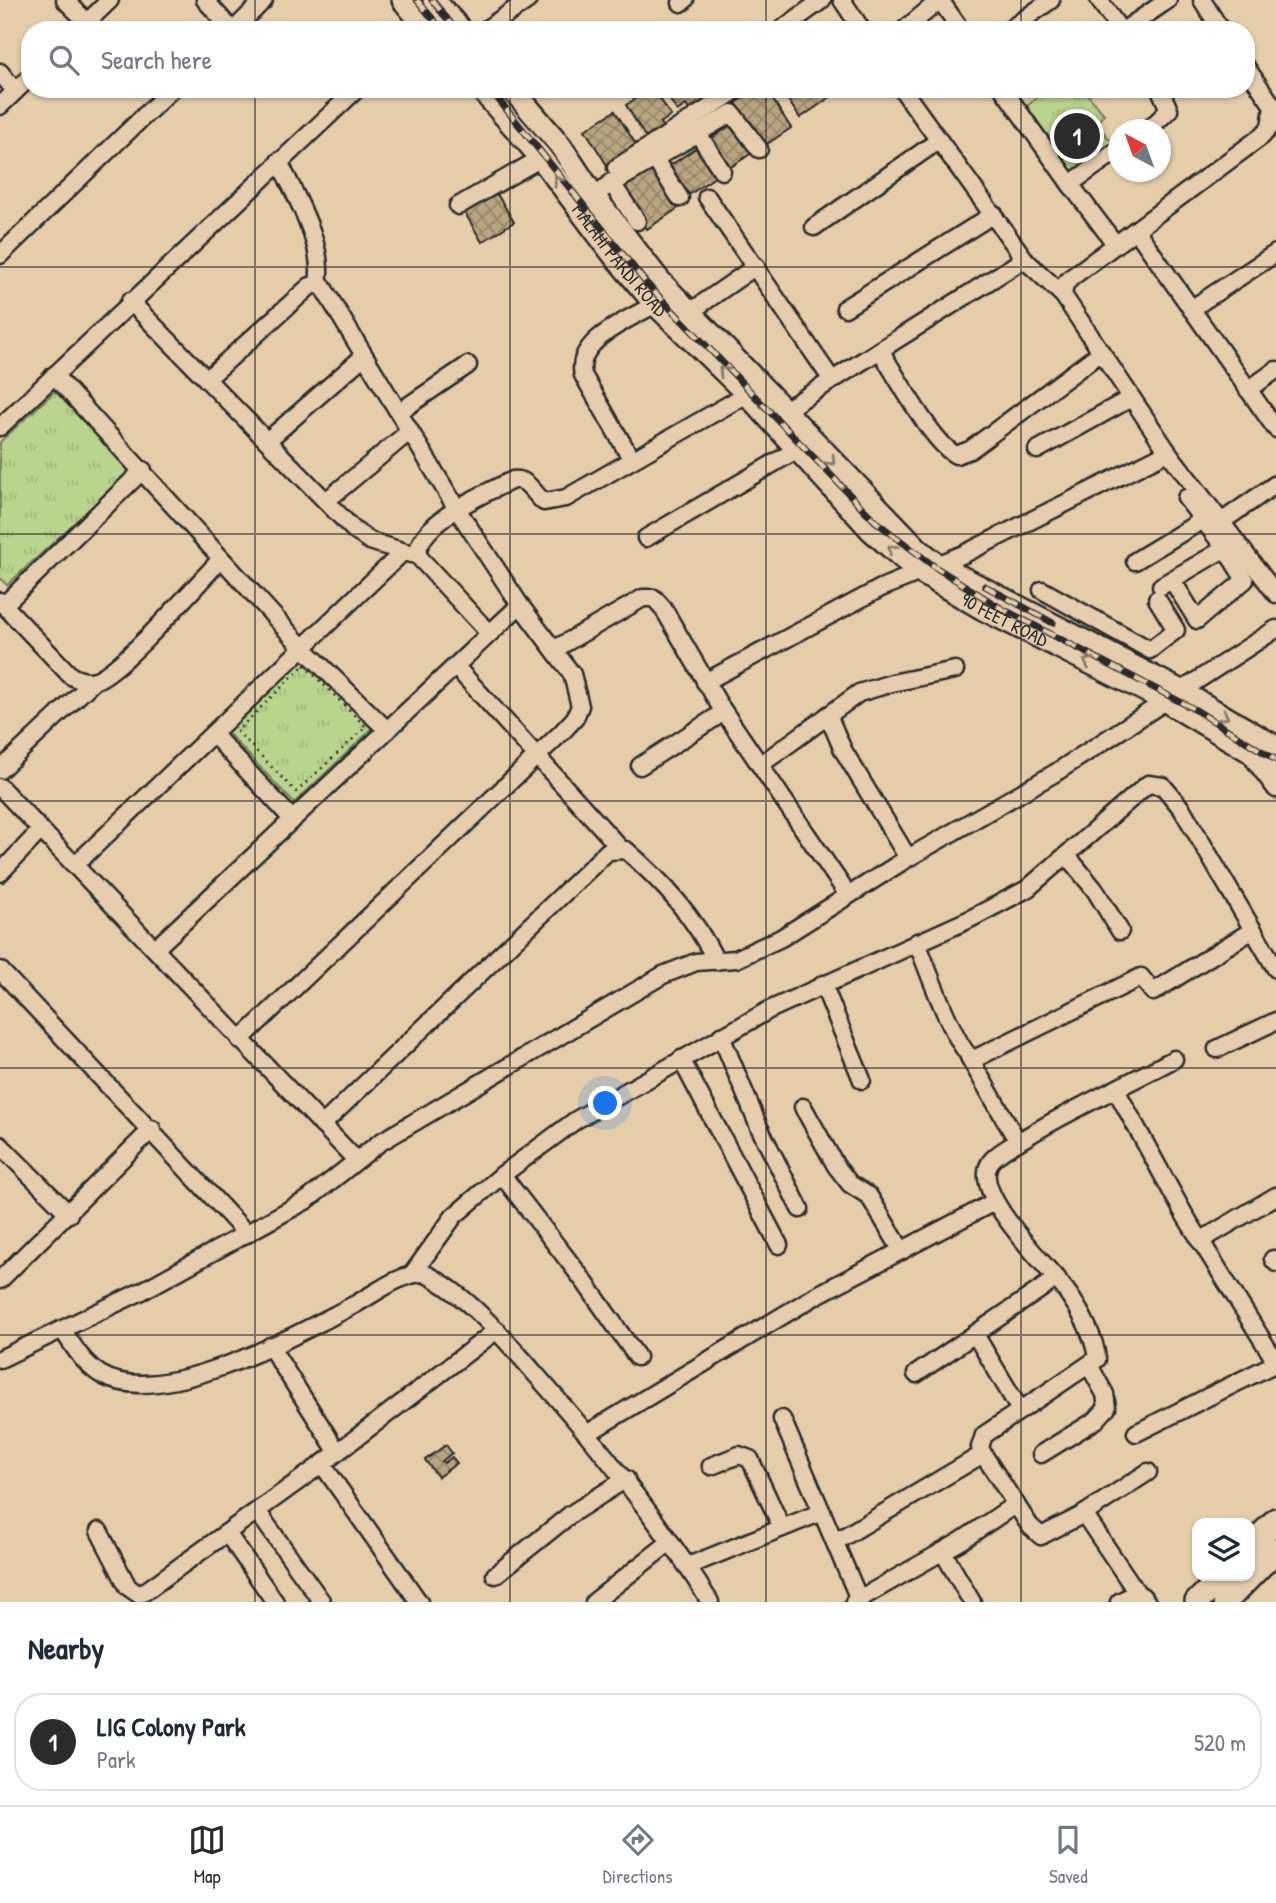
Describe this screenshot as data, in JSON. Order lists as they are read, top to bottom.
{
  "streets": {
    "main road": ["MALAHI PAKDI ROAD", "90 FEET ROAD"]
  },
  "crossings": [
    ["MALAHI PAKDI ROAD", "90 FEET ROAD"]
  ],
  "north": "top left",
  "page": {
    "search": "Search here",
    "pins": "1",
    "heading": "Nearby",
    "list": [
      {
        "mark": "1",
        "name": "LIG Colony Park",
        "note": "Park",
        "value": "520 m"
      }
    ],
    "nav": ["Map", "Directions", "Saved"]
  }
}
